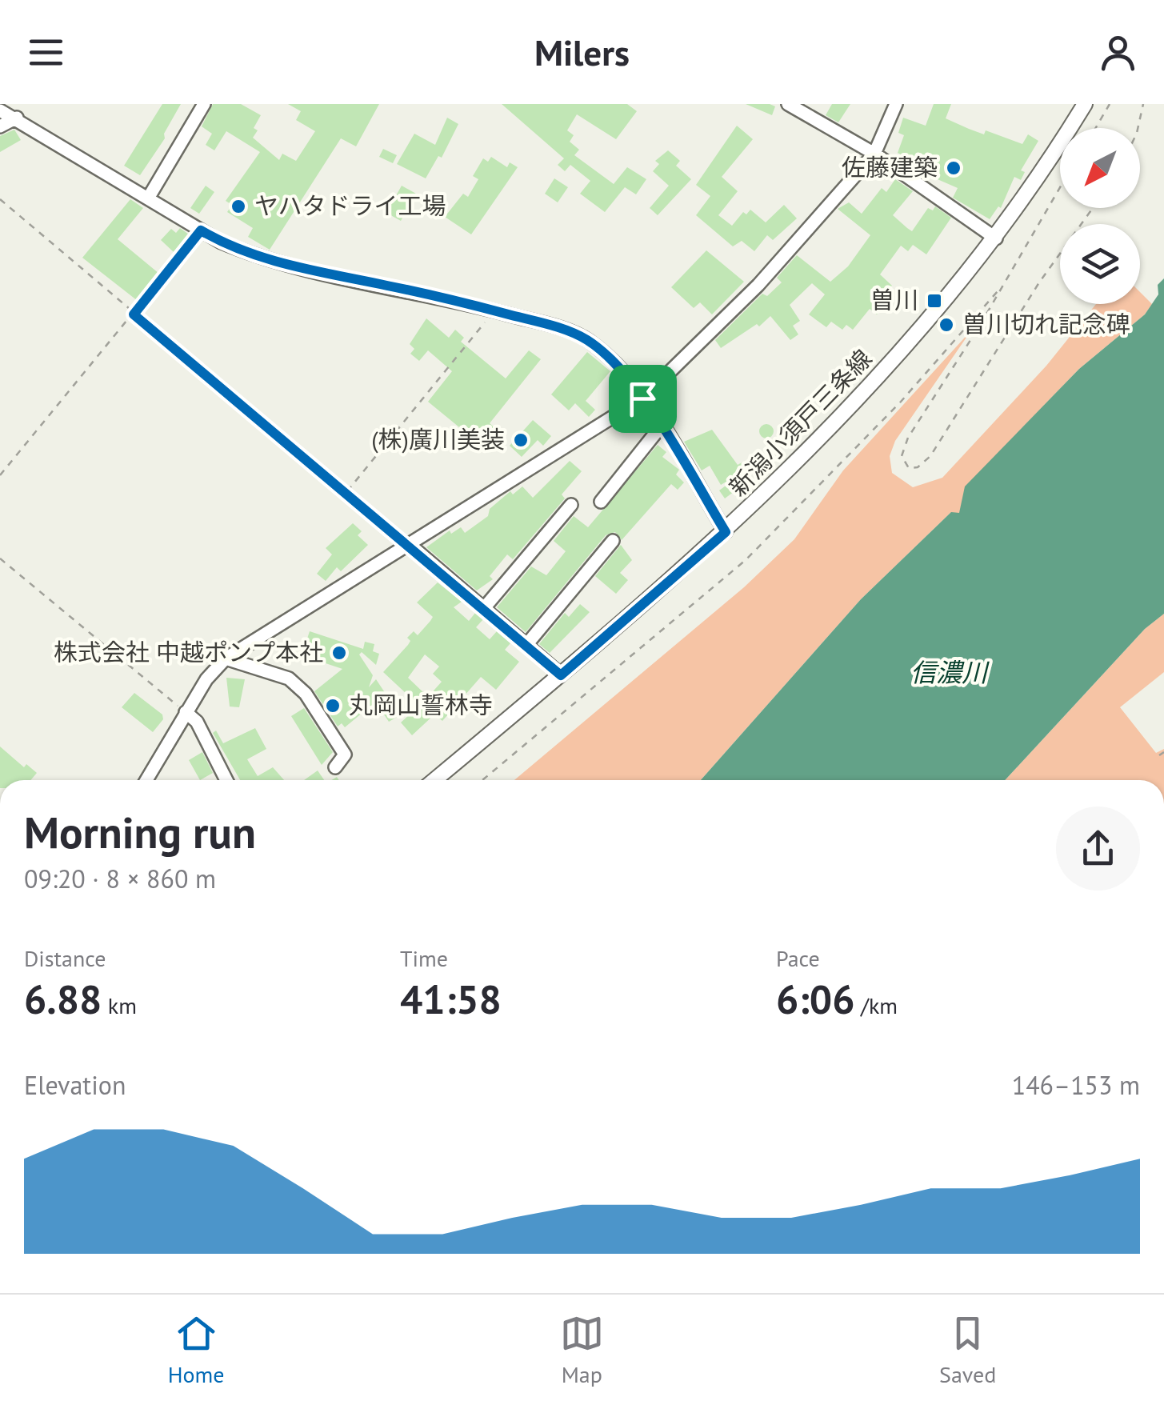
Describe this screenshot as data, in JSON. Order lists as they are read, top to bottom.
{
  "streets": {
    "main road": ["新潟小須戸三条線"]
  },
  "water": ["信濃川"],
  "places": {
    "other": [
      "佐藤建築",
      "ヤハタドライ工場",
      "曽川切れ記念碑",
      "(株)廣川美装",
      "株式会社 中越ポンプ本社",
      "丸岡山誓林寺"
    ],
    "transit": ["曽川"]
  },
  "north": "bottom left",
  "page": {
    "header": "Milers",
    "heading": ["Morning run", "09:20 · 8 × 860 m"],
    "stats": [
      ["Distance", "6.88 km"],
      ["Time", "41:58"],
      ["Pace", "6:06 /km"]
    ],
    "chart": ["Elevation", "146–153 m"],
    "tabs": ["Home", "Map", "Saved"]
  }
}
